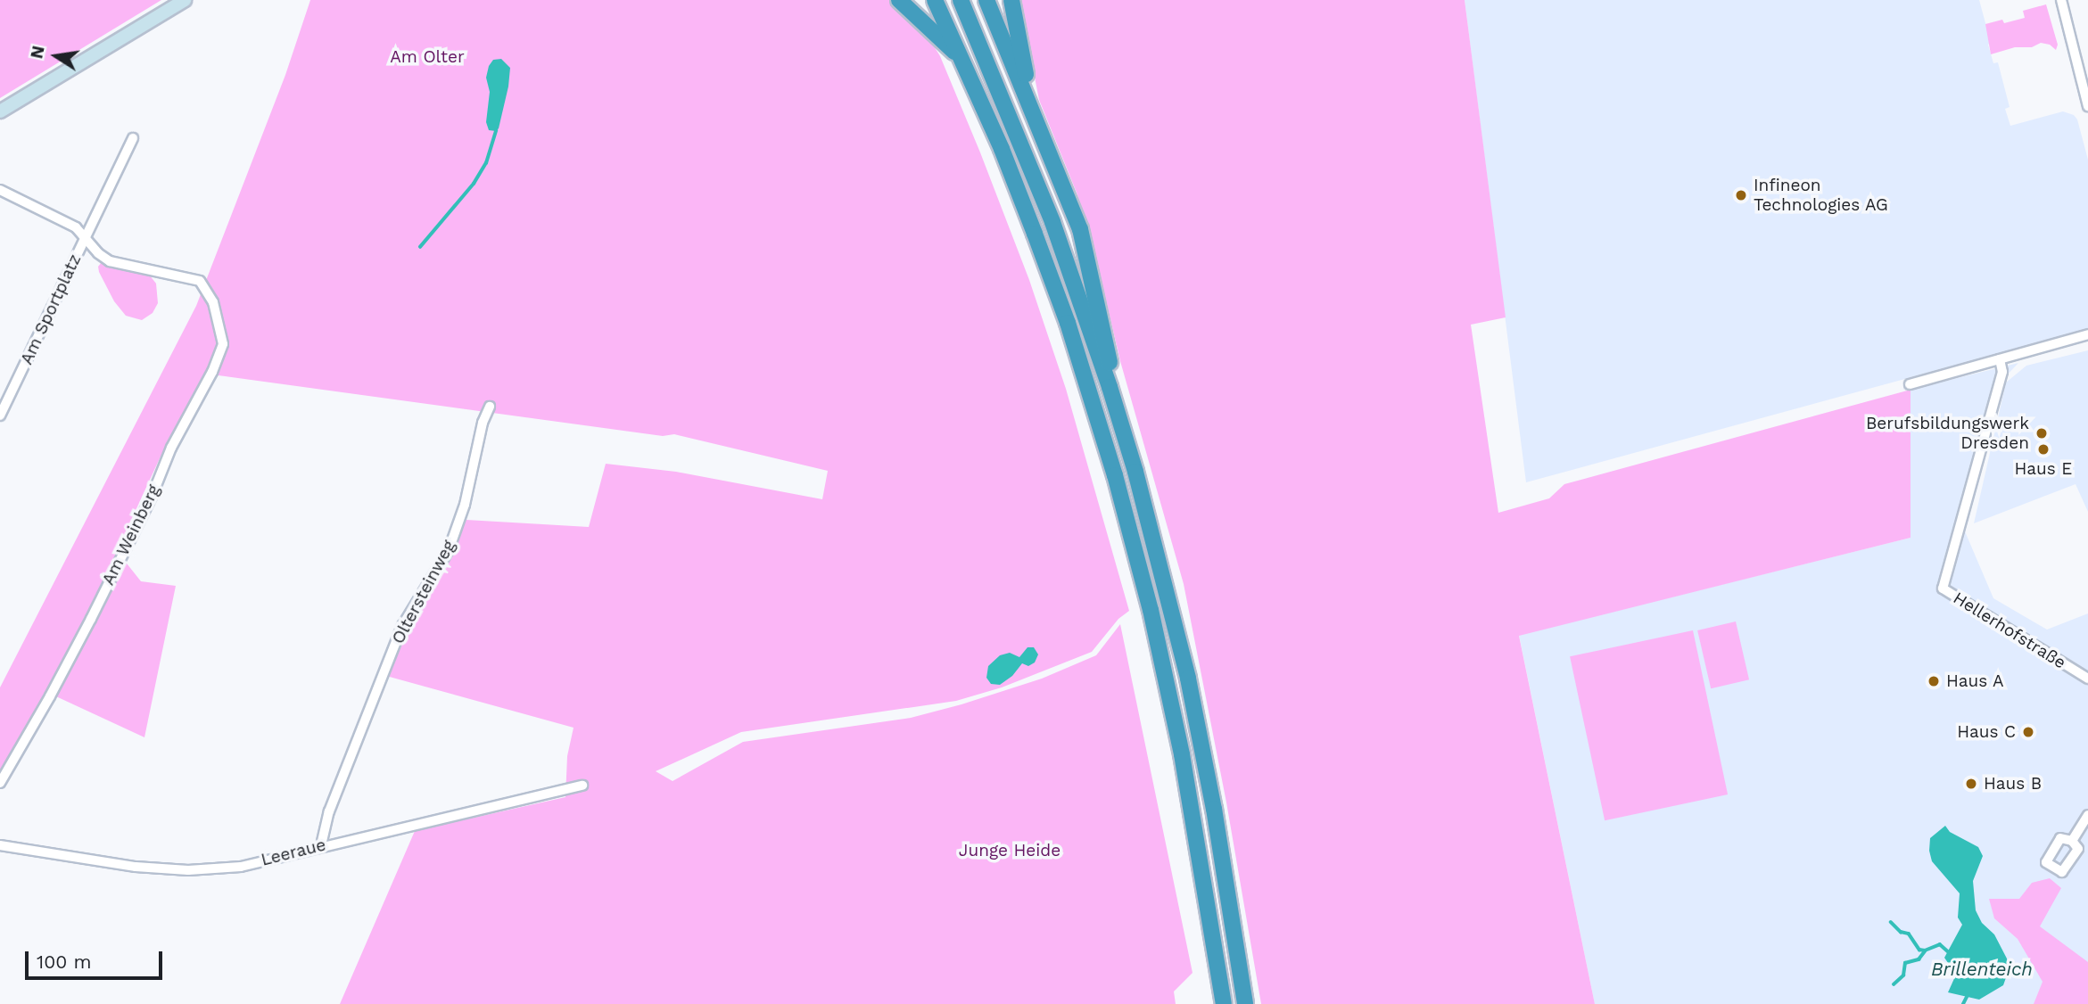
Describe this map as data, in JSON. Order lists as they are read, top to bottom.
{
  "streets": {
    "street": [
      "Am Sportplatz",
      "Am Weinberg",
      "Oltersteinweg",
      "Hellerhofstraße",
      "Leeraue"
    ]
  },
  "crossings": [
    ["Am Sportplatz", "Am Weinberg"],
    ["Oltersteinweg", "Leeraue"]
  ],
  "water": ["Brillenteich"],
  "parks": ["Am Olter", "Junge Heide"],
  "places": [
    "Infineon Technologies AG",
    "Berufsbildungswerk Dresden",
    "Haus E",
    "Haus A",
    "Haus C",
    "Haus B"
  ],
  "scale_bar": "100 m",
  "north": "left"
}
